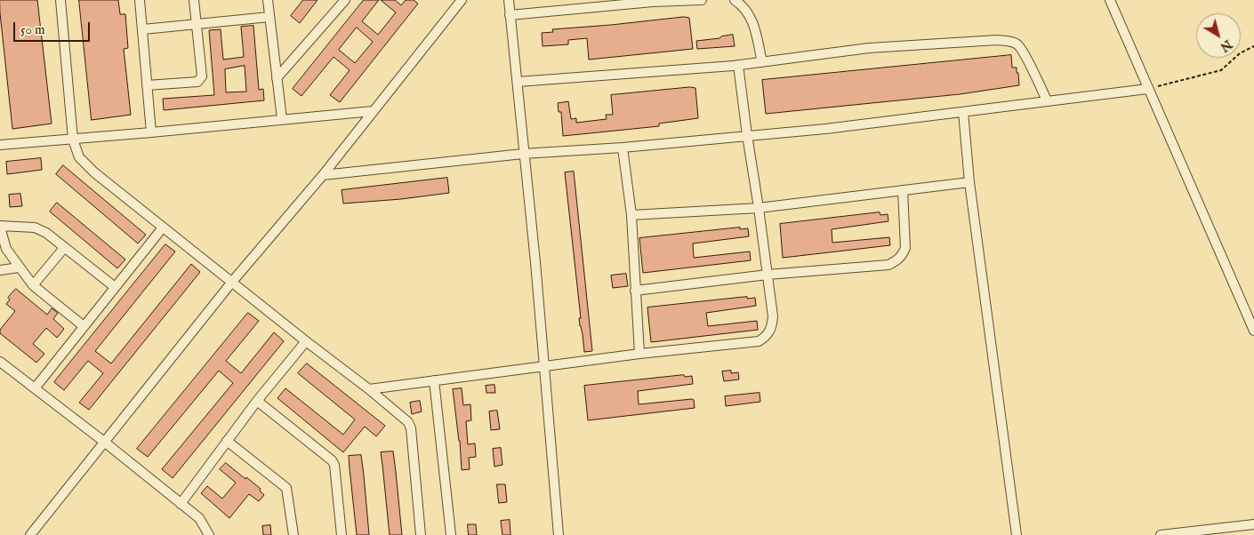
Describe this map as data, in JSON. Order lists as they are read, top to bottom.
{
  "scale_bar": "50 m",
  "north": "bottom right"
}
